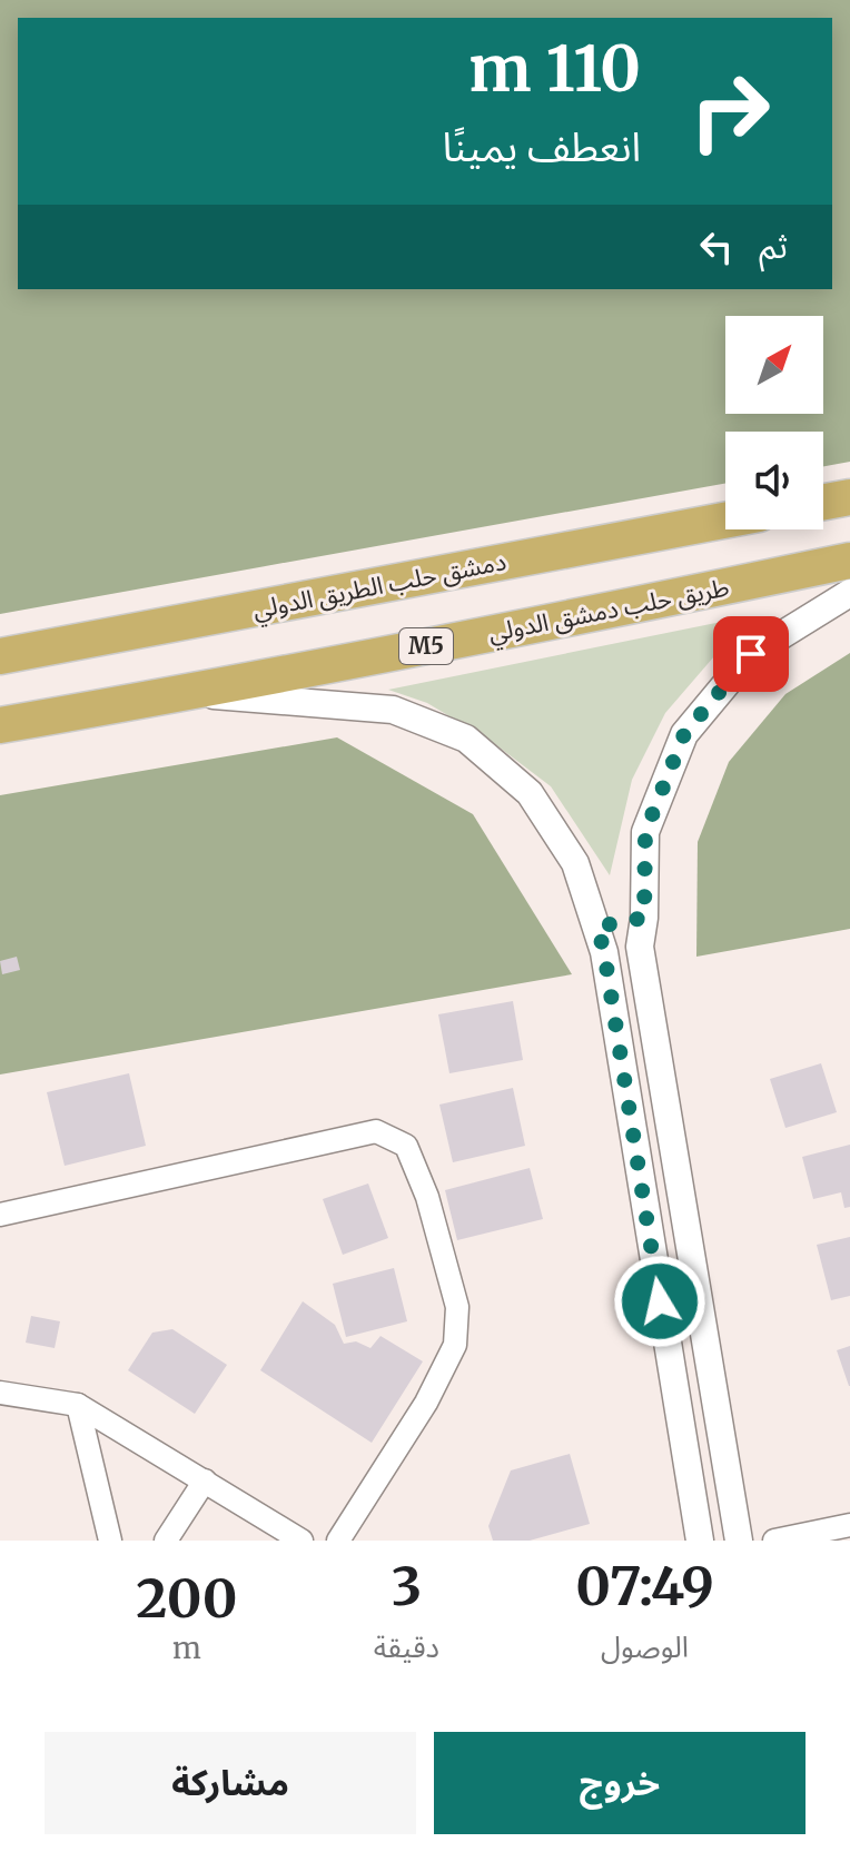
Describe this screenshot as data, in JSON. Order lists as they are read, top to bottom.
{
  "streets": {
    "highway": ["دمشق حلب الطريق الدولي", "طريق حلب دمشق الدولي", "M5"]
  },
  "north": "top right",
  "page": {
    "turn": ["110 m", "انعطف يمينًا"],
    "then": "ثم",
    "eta": [
      "07:49",
      "الوصول",
      "3",
      "دقيقة",
      "200",
      "m"
    ],
    "buttons": ["خروج", "مشاركة"]
  }
}
